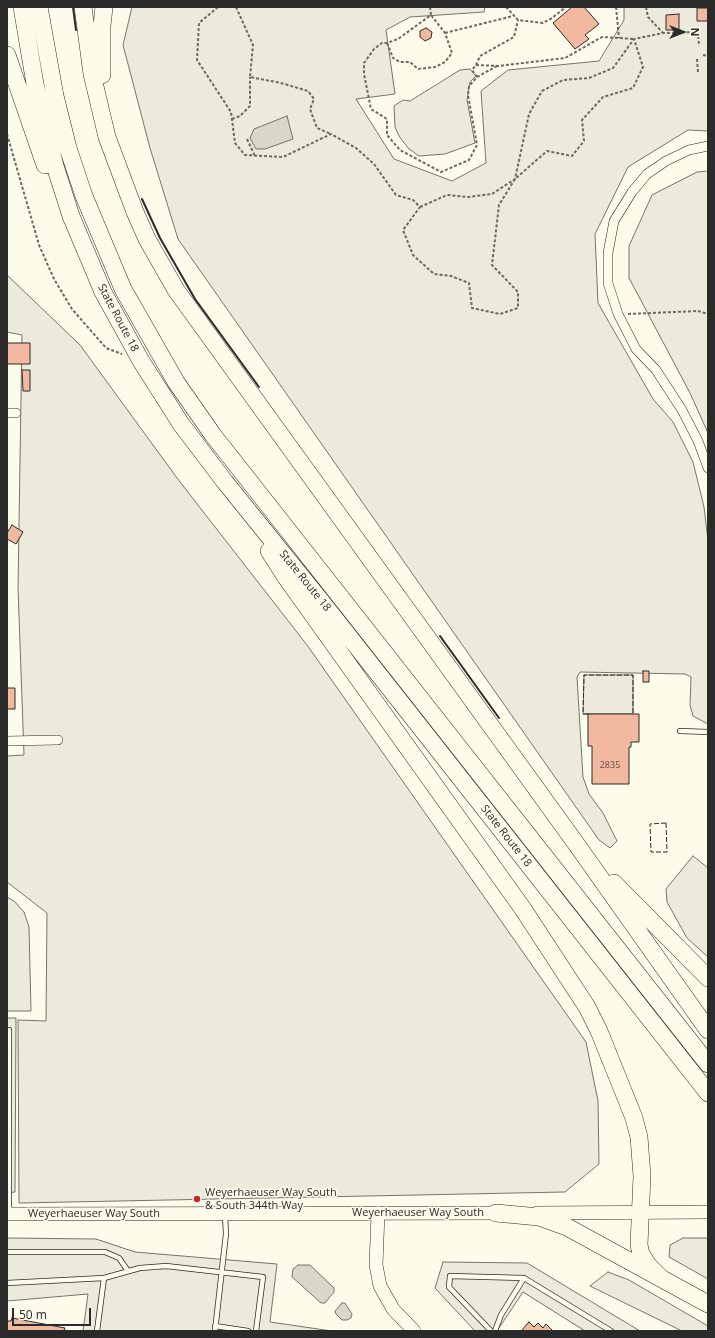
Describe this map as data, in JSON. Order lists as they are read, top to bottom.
{
  "streets": {
    "highway": ["State Route 18"],
    "street": ["Weyerhaeuser Way South"]
  },
  "places": ["Weyerhaeuser Way South & South 344th Way"],
  "house_numbers": ["2835"],
  "scale_bar": "50 m",
  "north": "right"
}
